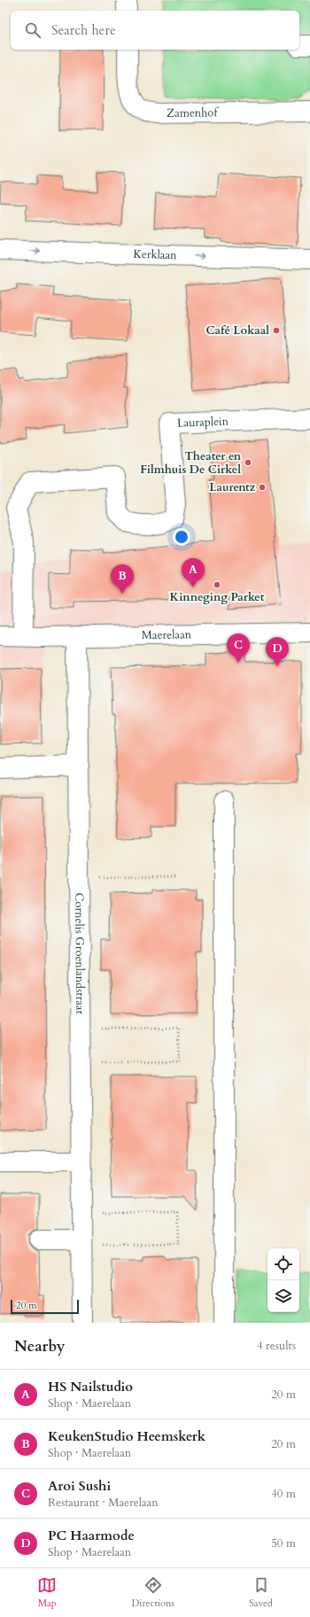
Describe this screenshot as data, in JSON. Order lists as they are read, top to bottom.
{
  "streets": {
    "street": [
      "Zamenhof",
      "Kerklaan",
      "Lauraplein",
      "Maerelaan",
      "Cornelis Groenlandstraat"
    ]
  },
  "crossings": [
    ["Lauraplein", "Maerelaan"],
    ["Maerelaan", "Cornelis Groenlandstraat"]
  ],
  "one_way": ["Kerklaan"],
  "places": [
    "Café Lokaal",
    "Theater en Filmhuis De Cirkel",
    "Laurentz",
    "Kinneging Parket"
  ],
  "scale_bar": "20 m",
  "page": {
    "search": "Search here",
    "pins": [
      "A",
      "B",
      "C",
      "D"
    ],
    "scale": "20 m",
    "heading": ["Nearby", "4 results"],
    "list": [
      {
        "mark": "A",
        "name": "HS Nailstudio",
        "note": "Shop · Maerelaan",
        "value": "20 m"
      },
      {
        "mark": "B",
        "name": "KeukenStudio Heemskerk",
        "note": "Shop · Maerelaan",
        "value": "20 m"
      },
      {
        "mark": "C",
        "name": "Aroi Sushi",
        "note": "Restaurant · Maerelaan",
        "value": "40 m"
      },
      {
        "mark": "D",
        "name": "PC Haarmode",
        "note": "Shop · Maerelaan",
        "value": "50 m"
      }
    ],
    "nav": ["Map", "Directions", "Saved"]
  }
}
